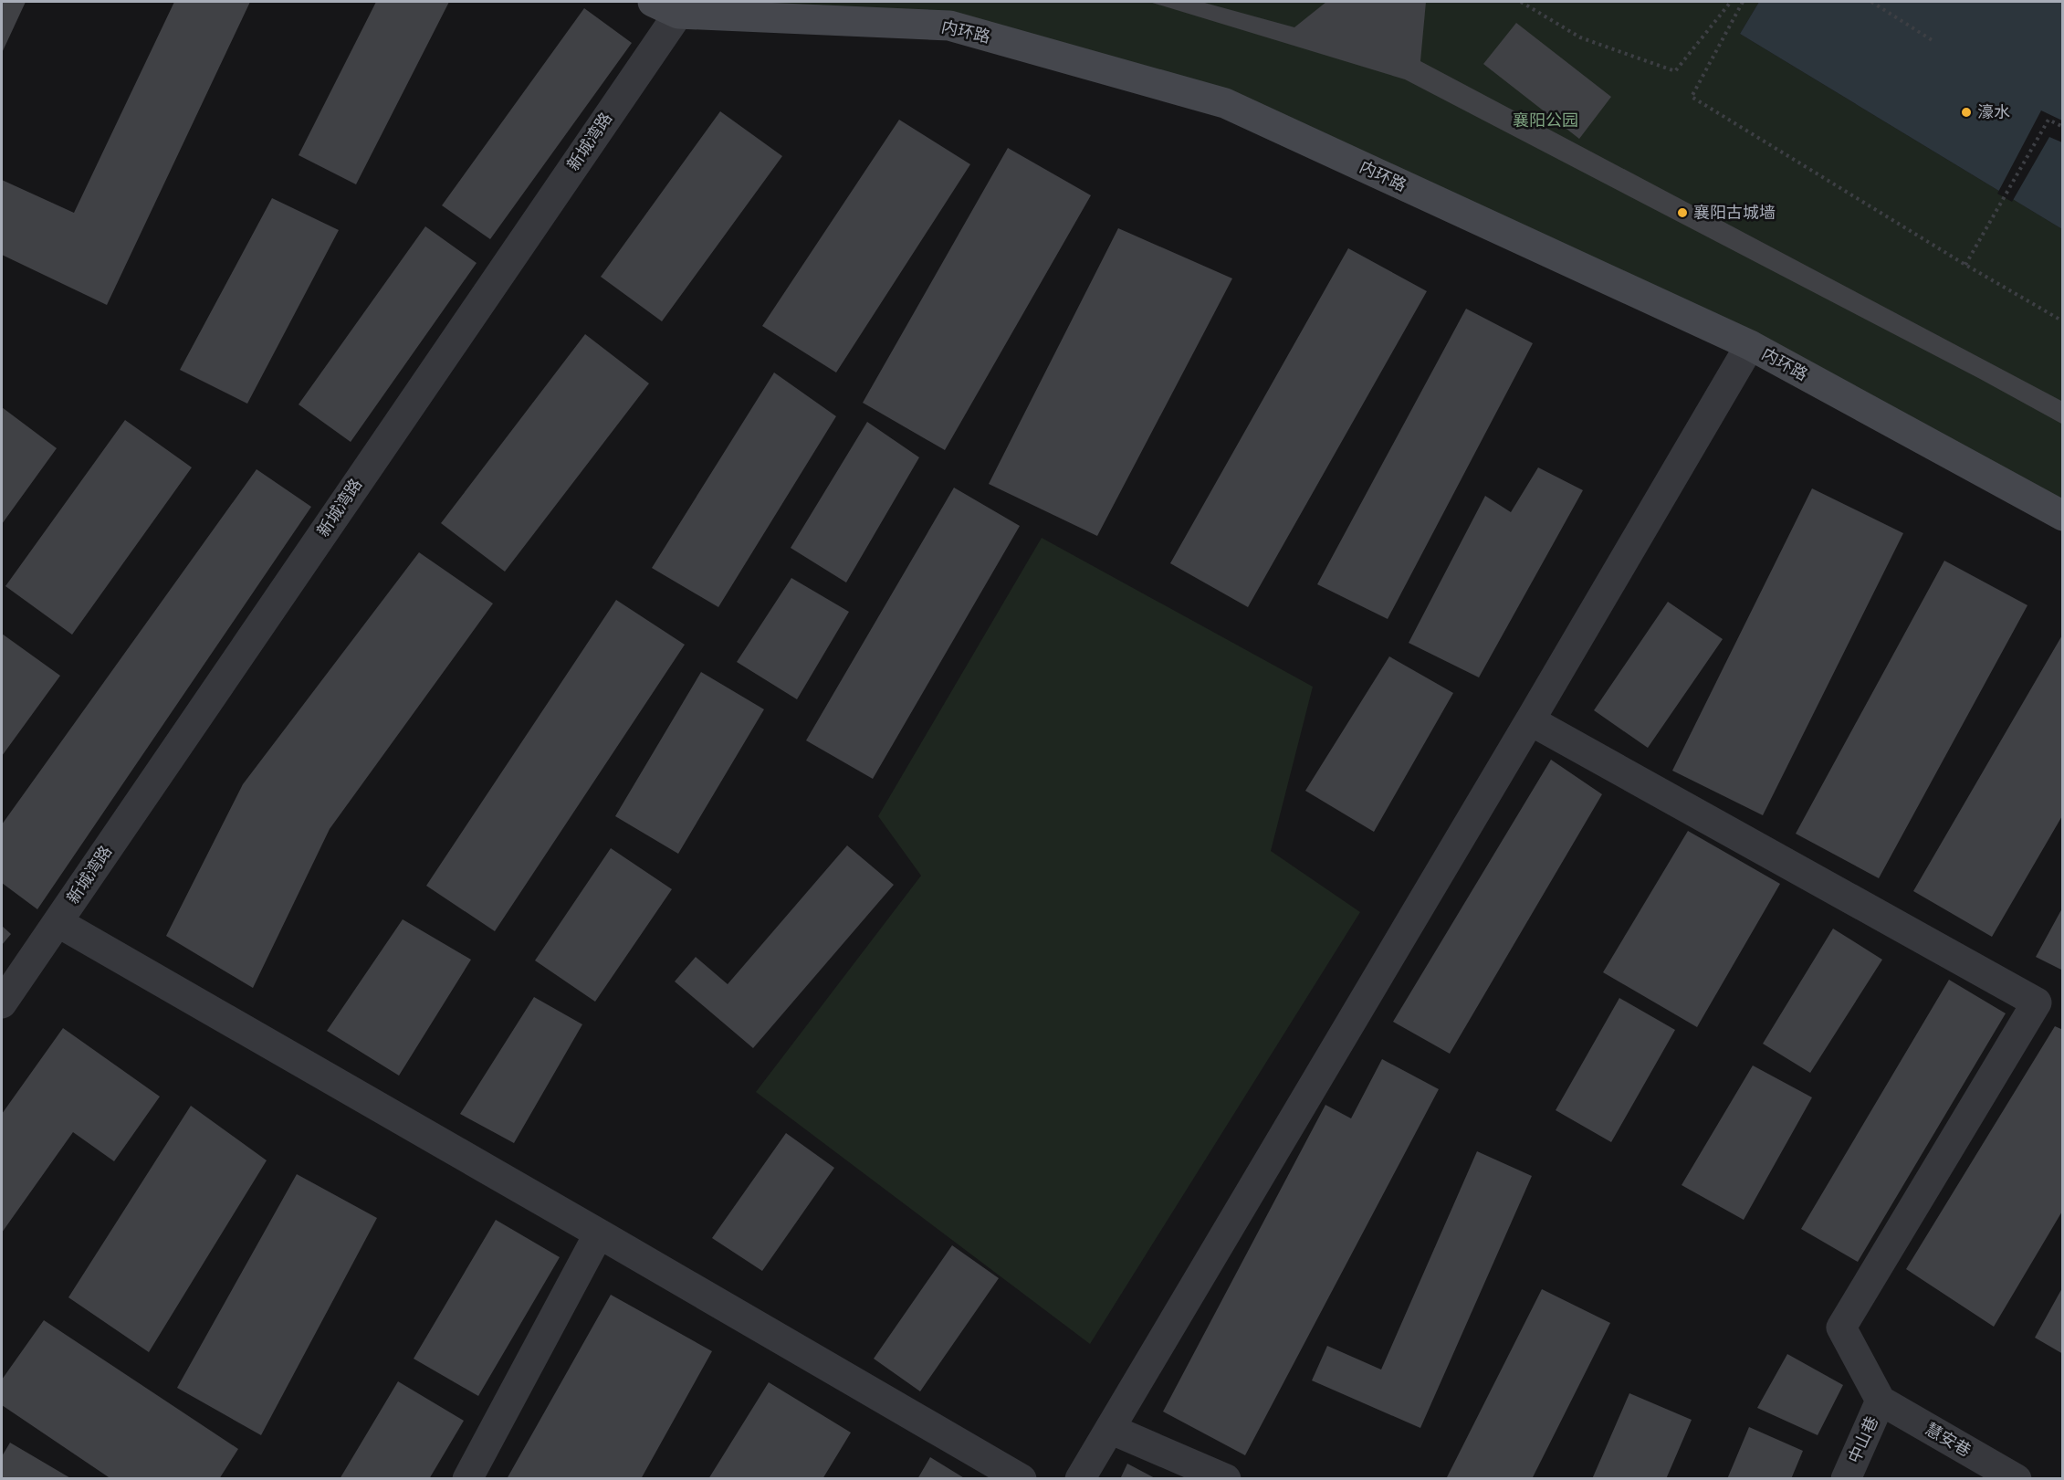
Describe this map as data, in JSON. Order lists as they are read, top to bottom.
{
  "streets": {
    "street": [
      "内环路",
      "新城湾路",
      "中山巷",
      "慧安巷"
    ]
  },
  "crossings": [
    ["内环路", "新城湾路"],
    ["中山巷", "慧安巷"]
  ],
  "parks": ["襄阳公园"],
  "places": ["濠水", "襄阳古城墙"]
}
